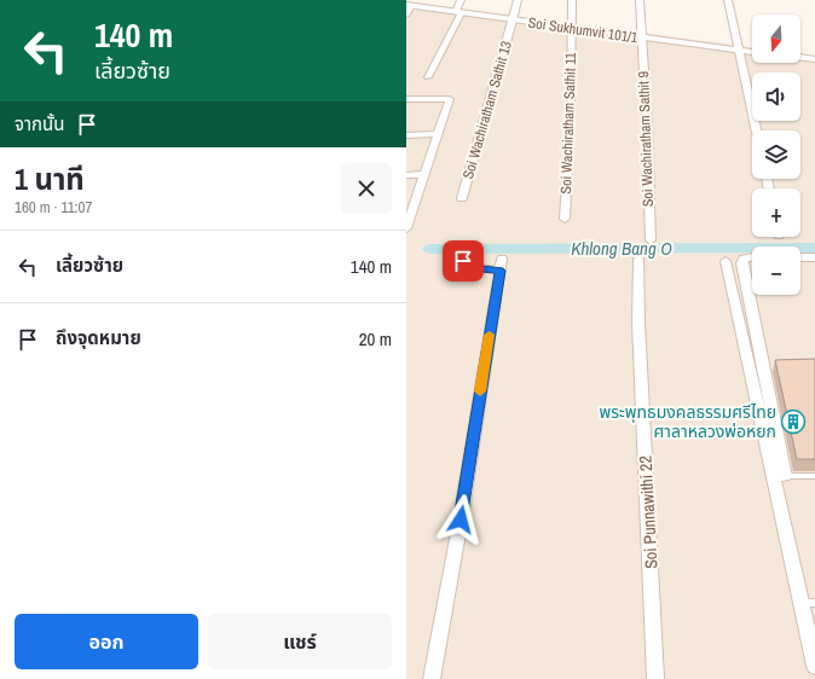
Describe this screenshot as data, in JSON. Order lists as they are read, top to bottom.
{
  "streets": {
    "street": [
      "Soi Sukhumvit 101/1",
      "Soi Wachiratham Sathit 13",
      "Soi Wachiratham Sathit 11",
      "Soi Wachiratham Sathit 9",
      "Soi Punnawithi 22"
    ]
  },
  "crossings": [
    ["Soi Sukhumvit 101/1", "Soi Wachiratham Sathit 13"],
    ["Soi Sukhumvit 101/1", "Soi Wachiratham Sathit 11"],
    ["Soi Sukhumvit 101/1", "Soi Wachiratham Sathit 9"]
  ],
  "water": ["Khlong Bang O"],
  "places": {
    "building": ["พระพุทธมงคลธรรมศรีไทย ศาลาหลวงพ่อหยก"]
  },
  "north": "bottom",
  "page": {
    "turn": ["140 m", "เลี้ยวซ้าย"],
    "map_buttons": ["+", "−"],
    "then": "จากนั้น",
    "heading": ["1 นาที", "160 m · 11:07"],
    "list": [
      {
        "name": "เลี้ยวซ้าย",
        "value": "140 m"
      },
      {
        "name": "ถึงจุดหมาย",
        "value": "20 m"
      }
    ],
    "buttons": ["ออก", "แชร์"]
  }
}
